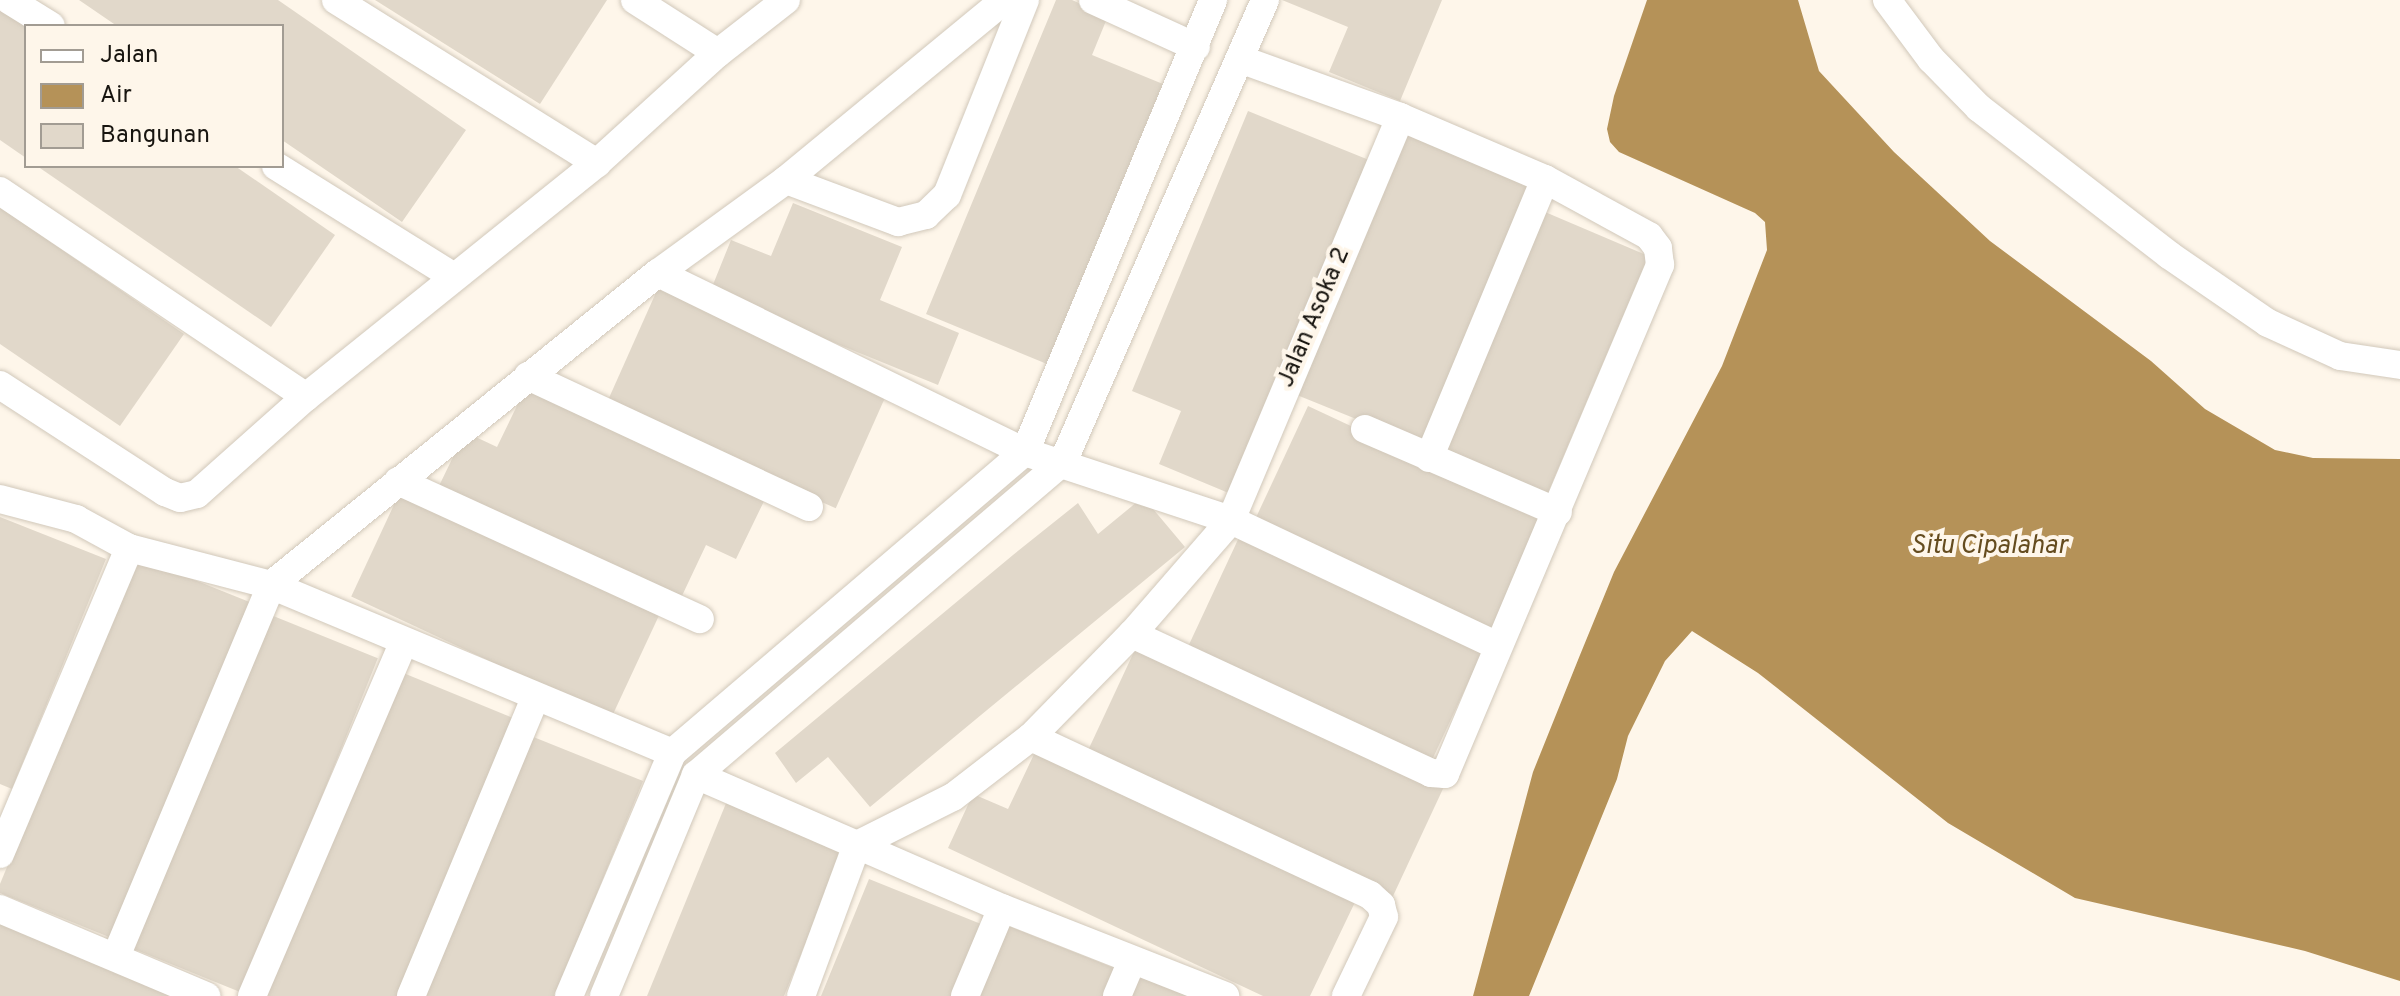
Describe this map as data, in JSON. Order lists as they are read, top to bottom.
{
  "streets": {
    "street": ["Jalan Asoka 2"]
  },
  "water": ["Situ Cipalahar"],
  "legend": ["Jalan", "Air", "Bangunan"]
}
